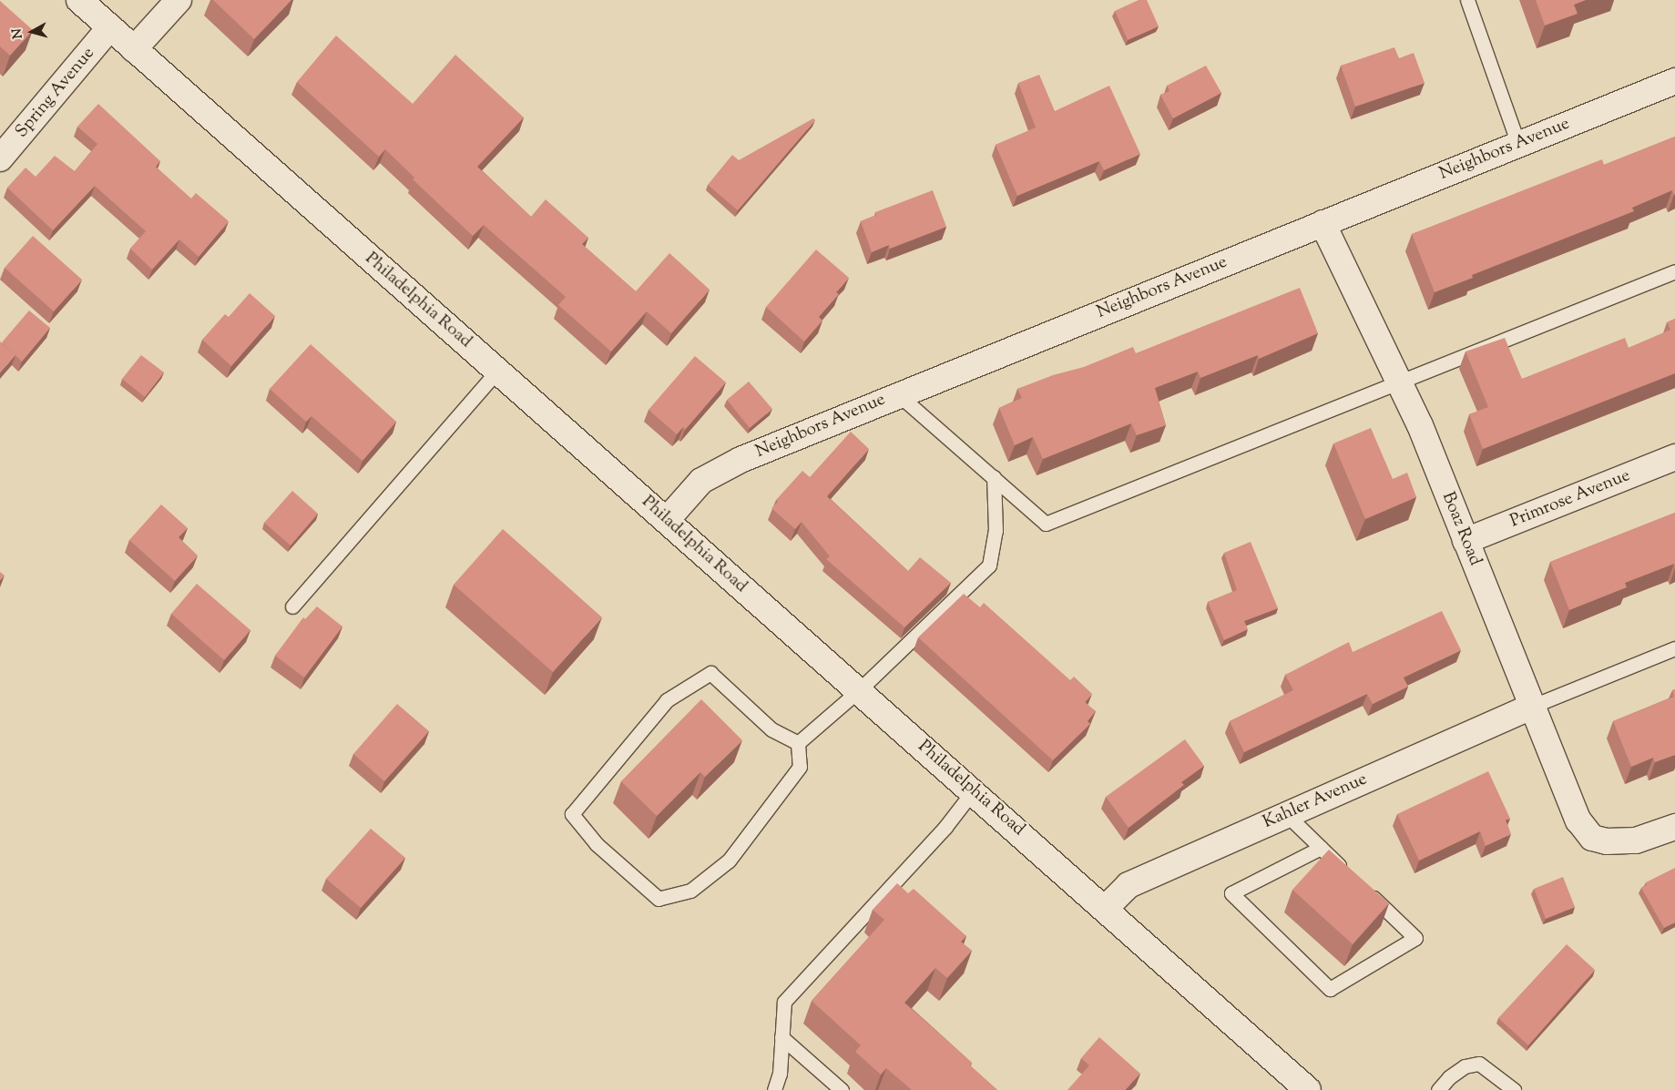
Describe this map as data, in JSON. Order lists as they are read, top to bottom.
{
  "streets": {
    "street": [
      "Spring Avenue",
      "Neighbors Avenue",
      "Philadelphia Road",
      "Primrose Avenue",
      "Boaz Road",
      "Kahler Avenue"
    ]
  },
  "crossings": [
    ["Spring Avenue", "Philadelphia Road"],
    ["Neighbors Avenue", "Philadelphia Road"],
    ["Neighbors Avenue", "Boaz Road"],
    ["Philadelphia Road", "Kahler Avenue"],
    ["Primrose Avenue", "Boaz Road"],
    ["Boaz Road", "Kahler Avenue"]
  ],
  "north": "left"
}
